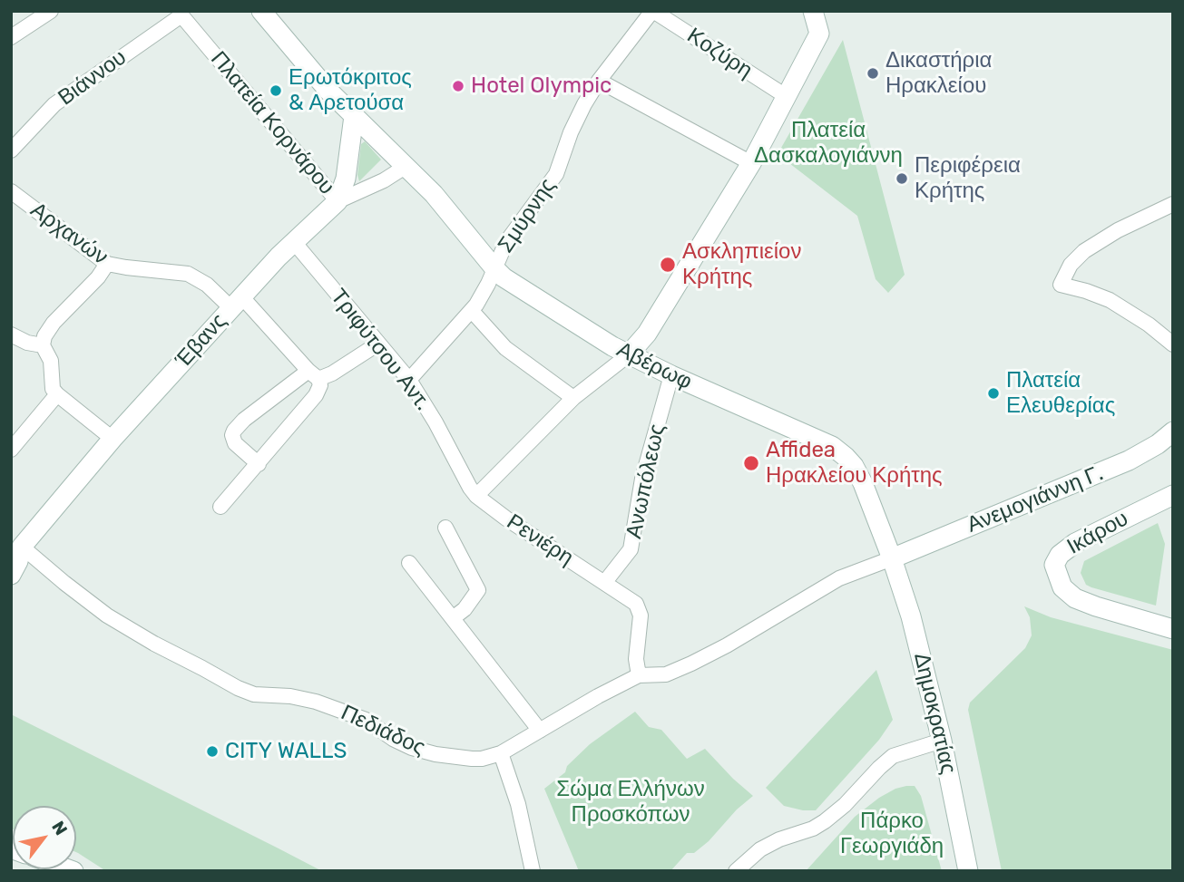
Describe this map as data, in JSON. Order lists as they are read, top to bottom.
{
  "streets": {
    "main road": [
      "Πλατεία Κορνάρου",
      "Έβανς",
      "Αβέρωφ",
      "Ανεμογιάννη Γ.",
      "Ικάρου",
      "Δημοκρατίας"
    ],
    "street": [
      "Κοζύρη",
      "Βιάννου",
      "Σμύρνης",
      "Αρχανών",
      "Τριφύτσου Αντ.",
      "Ανωπόλεως",
      "Ρενιέρη",
      "Πεδιάδος"
    ]
  },
  "crossings": [
    ["Κοζύρη", "Σμύρνης"],
    ["Βιάννου", "Πλατεία Κορνάρου"],
    ["Πλατεία Κορνάρου", "Έβανς"],
    ["Πλατεία Κορνάρου", "Αβέρωφ"],
    ["Σμύρνης", "Τριφύτσου Αντ."],
    ["Σμύρνης", "Αβέρωφ"],
    ["Αρχανών", "Έβανς"],
    ["Έβανς", "Τριφύτσου Αντ."],
    ["Έβανς", "Αβέρωφ"],
    ["Έβανς", "Πεδιάδος"],
    ["Τριφύτσου Αντ.", "Ρενιέρη"],
    ["Αβέρωφ", "Ανωπόλεως"],
    ["Αβέρωφ", "Ανεμογιάννη Γ."],
    ["Αβέρωφ", "Δημοκρατίας"],
    ["Αβέρωφ", "Πεδιάδος"],
    ["Ανωπόλεως", "Ρενιέρη"],
    ["Ανεμογιάννη Γ.", "Δημοκρατίας"],
    ["Ανεμογιάννη Γ.", "Πεδιάδος"],
    ["Δημοκρατίας", "Πεδιάδος"]
  ],
  "parks": ["Πλατεία Δασκαλογιάννη", "Σώμα Ελλήνων Προσκόπων", "Πάρκο Γεωργιάδη"],
  "places": [
    "Δικαστήρια Ηρακλείου",
    "Hotel Olympic",
    "Ερωτόκριτος & Αρετούσα",
    "Περιφέρεια Κρήτης",
    "Ασκληπιείον Κρήτης",
    "Πλατεία Ελευθερίας",
    "Affidea Ηρακλείου Κρήτης",
    "CITY WALLS"
  ],
  "north": "top right"
}
